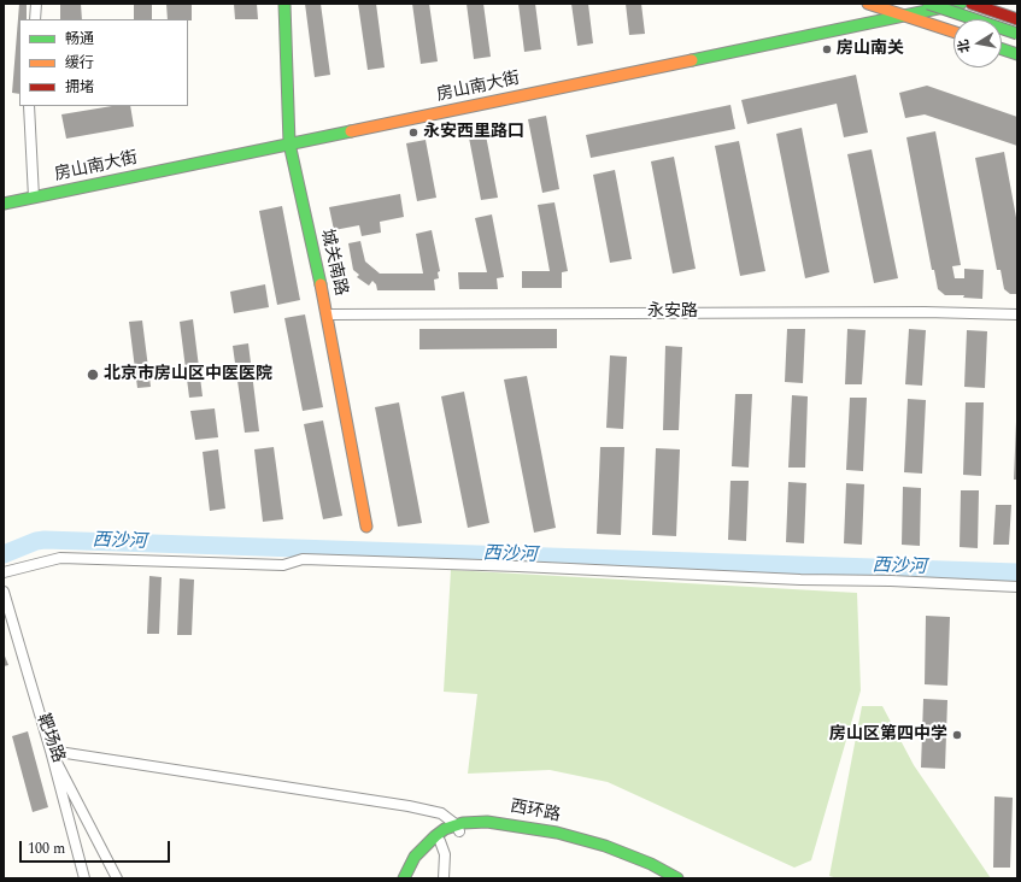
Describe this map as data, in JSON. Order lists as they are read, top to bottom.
{
  "streets": {
    "main road": ["房山南大街", "城关南路", "西环路"],
    "street": ["永安路", "靶场路"]
  },
  "crossings": [
    ["房山南大街", "城关南路"],
    ["城关南路", "永安路"]
  ],
  "water": ["西沙河"],
  "places": [
    "房山南关",
    "永安西里路口",
    "北京市房山区中医医院",
    "房山区第四中学"
  ],
  "legend": ["畅通", "缓行", "拥堵"],
  "scale_bar": "100 m",
  "north": "left"
}
